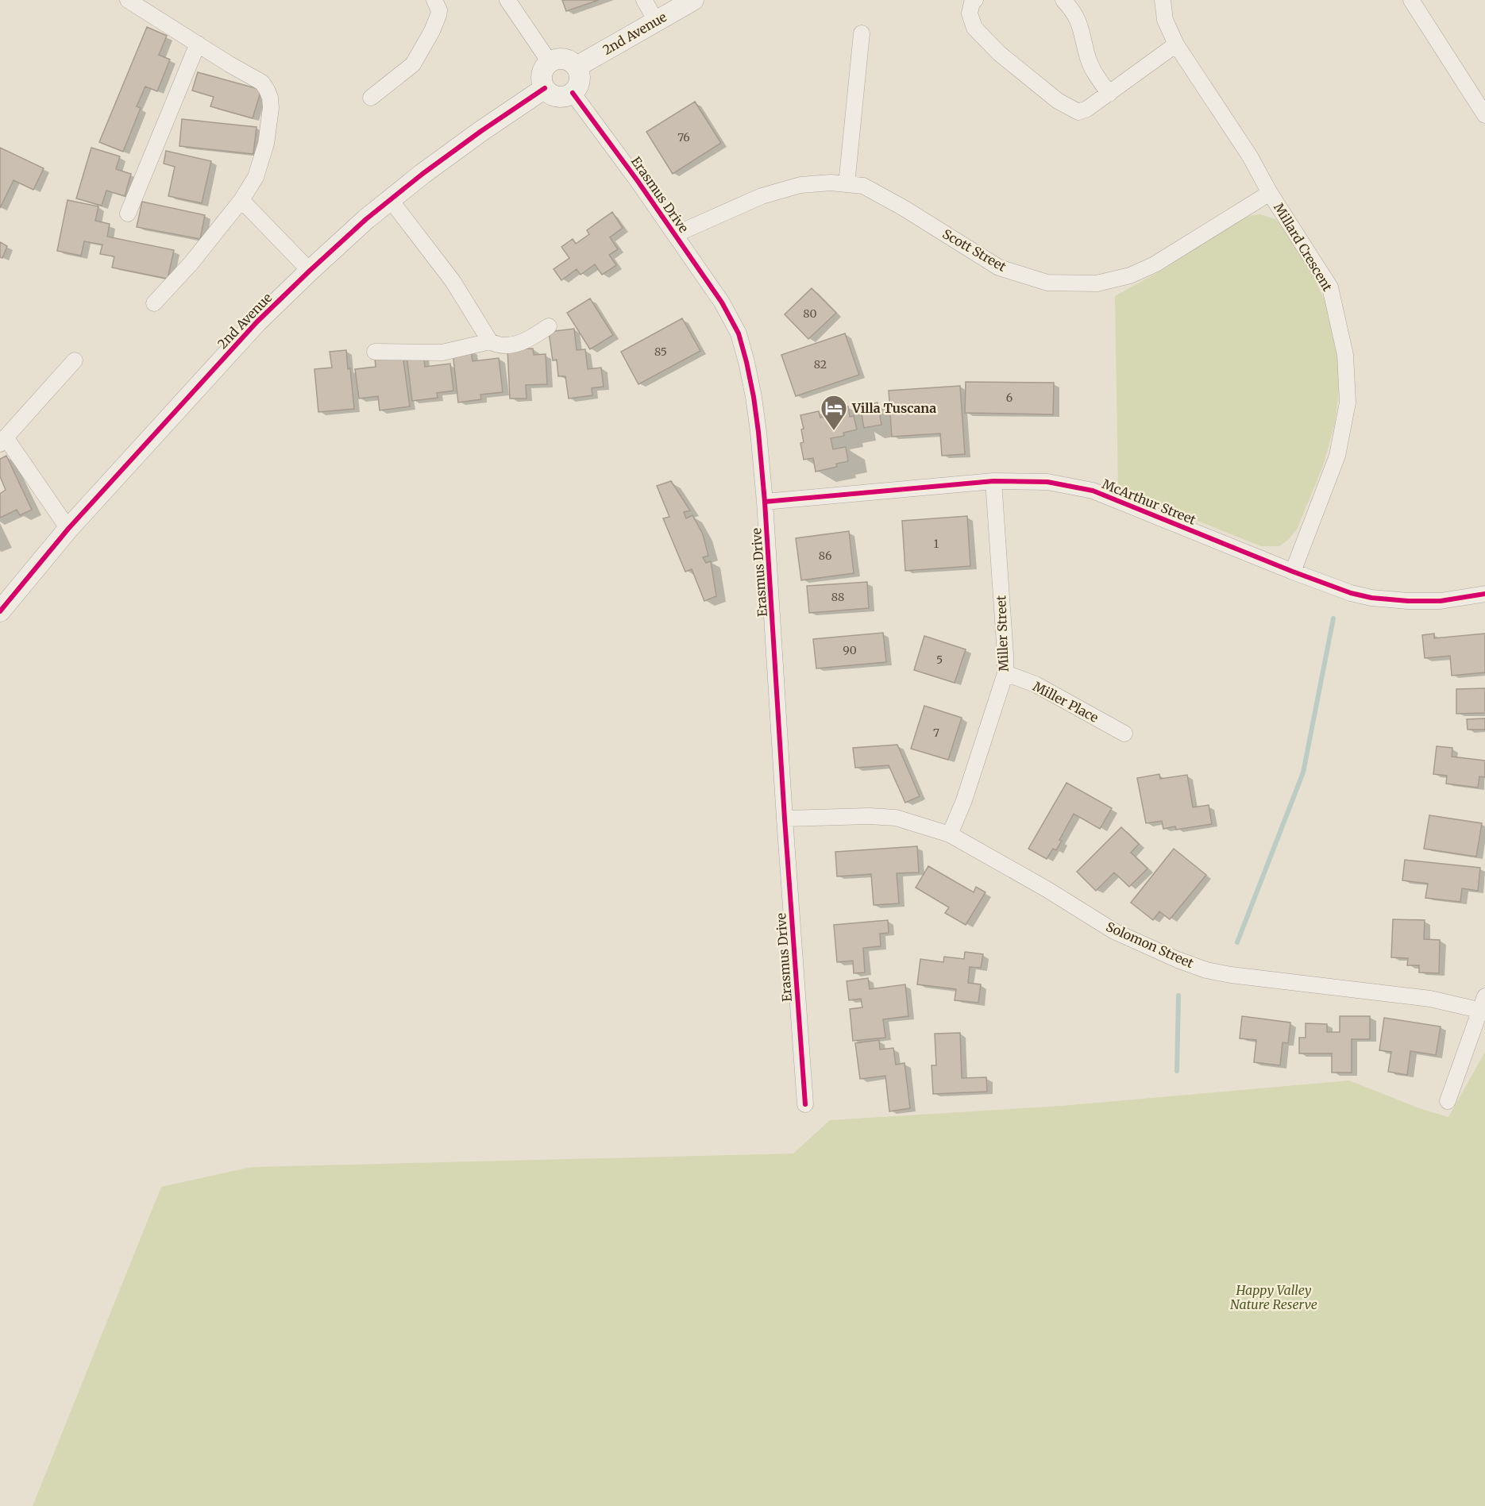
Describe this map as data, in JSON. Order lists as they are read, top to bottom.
{
  "streets": {
    "street": [
      "2nd Avenue",
      "Erasmus Drive",
      "Millard Crescent",
      "Scott Street",
      "McArthur Street",
      "Miller Street",
      "Miller Place",
      "Solomon Street"
    ]
  },
  "crossings": [
    ["2nd Avenue", "Erasmus Drive"],
    ["Erasmus Drive", "Scott Street"],
    ["Erasmus Drive", "McArthur Street"],
    ["Erasmus Drive", "Solomon Street"],
    ["Millard Crescent", "Scott Street"],
    ["Millard Crescent", "McArthur Street"],
    ["McArthur Street", "Miller Street"],
    ["Miller Street", "Miller Place"],
    ["Miller Street", "Solomon Street"]
  ],
  "parks": ["Happy Valley Nature Reserve"],
  "places": {
    "hotel": ["Villa Tuscana"]
  },
  "house_numbers": [
    "76",
    "80",
    "85",
    "82",
    "6",
    "1",
    "86",
    "88",
    "90",
    "5",
    "7"
  ]
}
